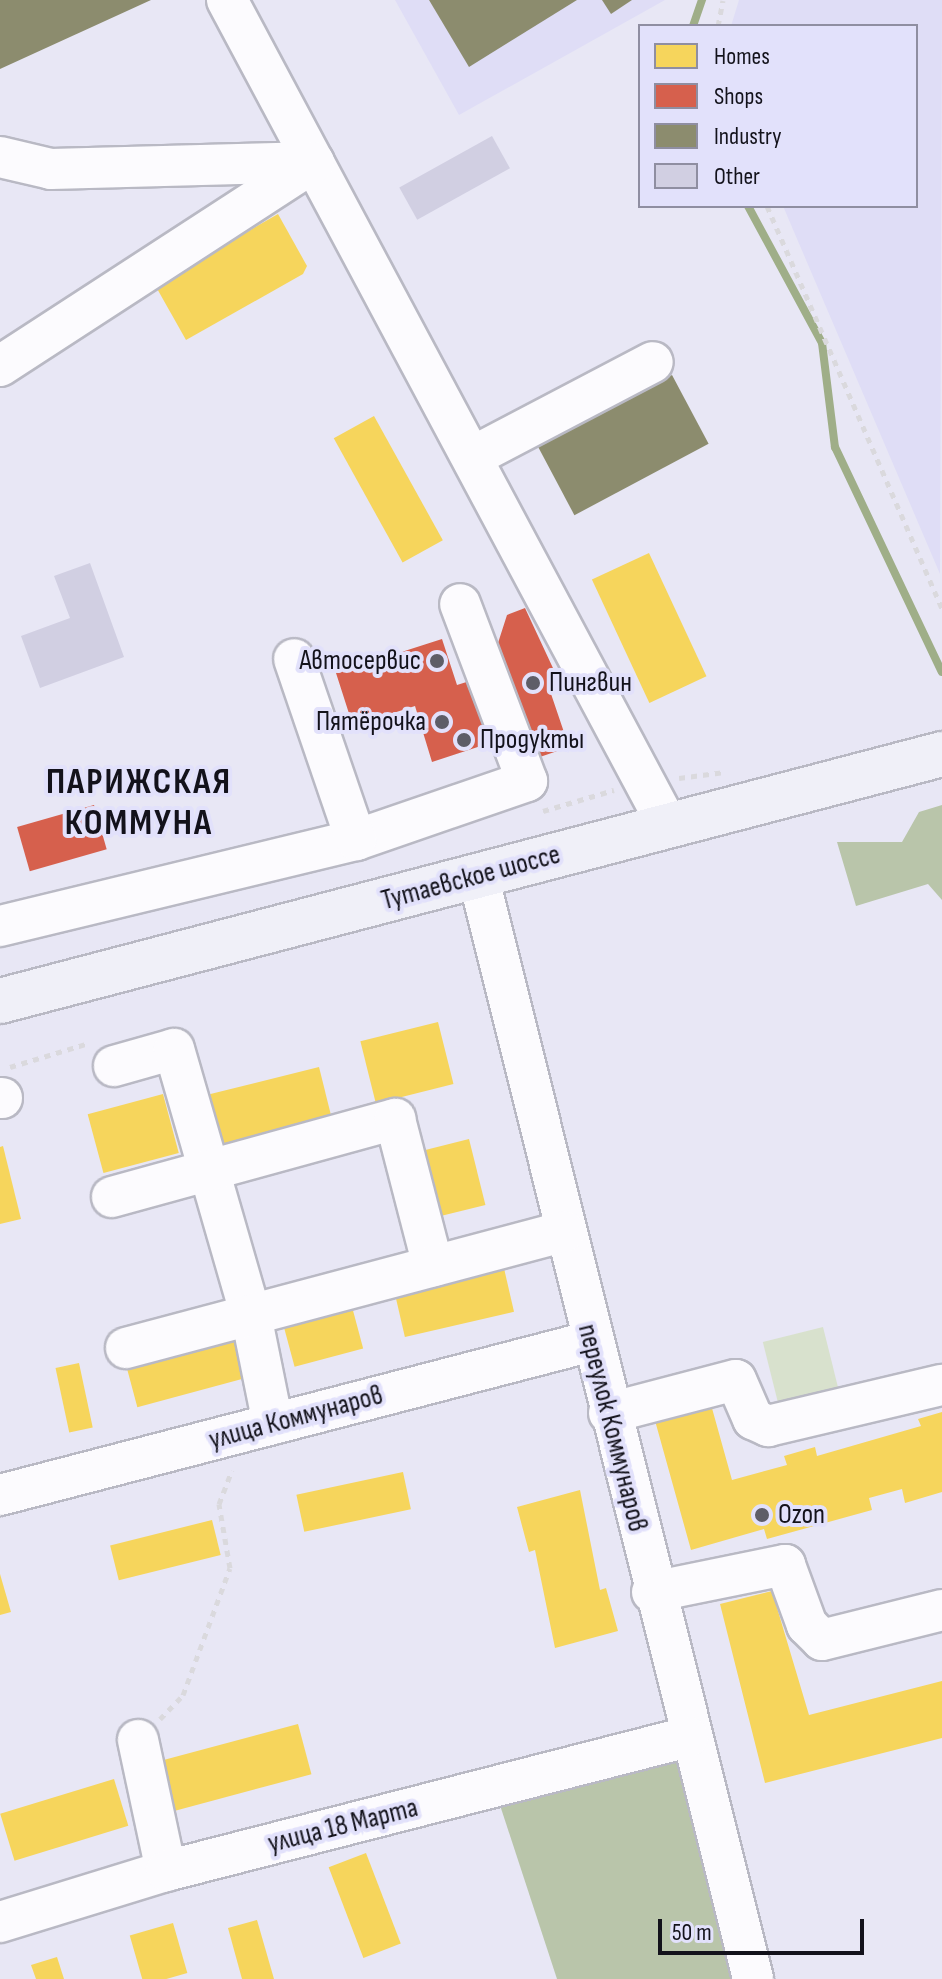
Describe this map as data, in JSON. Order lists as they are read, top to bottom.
{
  "streets": {
    "main road": ["Тутаевское шоссе"],
    "street": ["улица Коммунаров", "переулок Коммунаров", "улица 18 Марта"]
  },
  "crossings": [
    ["Тутаевское шоссе", "переулок Коммунаров"],
    ["улица Коммунаров", "переулок Коммунаров"],
    ["переулок Коммунаров", "улица 18 Марта"]
  ],
  "districts": ["ПАРИЖСКАЯ КОММУНА"],
  "places": [
    "Автосервис",
    "Пингвин",
    "Пятёрочка",
    "Продукты",
    "Ozon"
  ],
  "legend": [
    "Homes",
    "Shops",
    "Industry",
    "Other"
  ],
  "scale_bar": "50 m"
}
